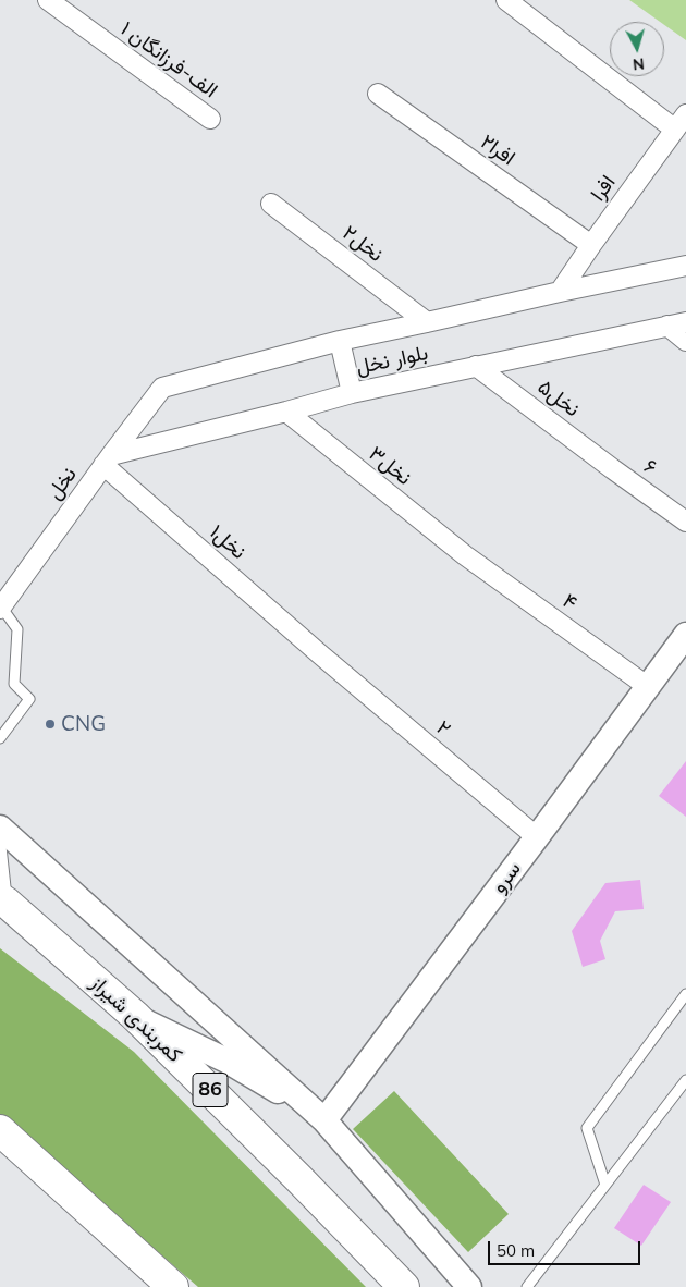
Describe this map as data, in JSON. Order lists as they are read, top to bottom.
{
  "streets": {
    "highway": ["کمربندی شیراز", "86"],
    "street": [
      "۱ الف-فرزانگان",
      "۲افرا",
      "افرا",
      "نخل۲",
      "بلوار نخل",
      "نخل۵",
      "نخل۳",
      "۶",
      "نخل",
      "نخل۱",
      "۴",
      "۲",
      "سرو"
    ]
  },
  "crossings": [
    ["۲افرا", "افرا"],
    ["افرا", "بلوار نخل"],
    ["نخل۲", "بلوار نخل"],
    ["بلوار نخل", "نخل۵"],
    ["بلوار نخل", "نخل۳"],
    ["بلوار نخل", "نخل"],
    ["بلوار نخل", "نخل۱"],
    ["نخل۵", "۶"],
    ["نخل۳", "۴"],
    ["نخل", "نخل۱"],
    ["نخل۱", "۲"],
    ["۴", "سرو"],
    ["۲", "سرو"]
  ],
  "places": ["CNG"],
  "scale_bar": "50 m",
  "north": "bottom"
}
